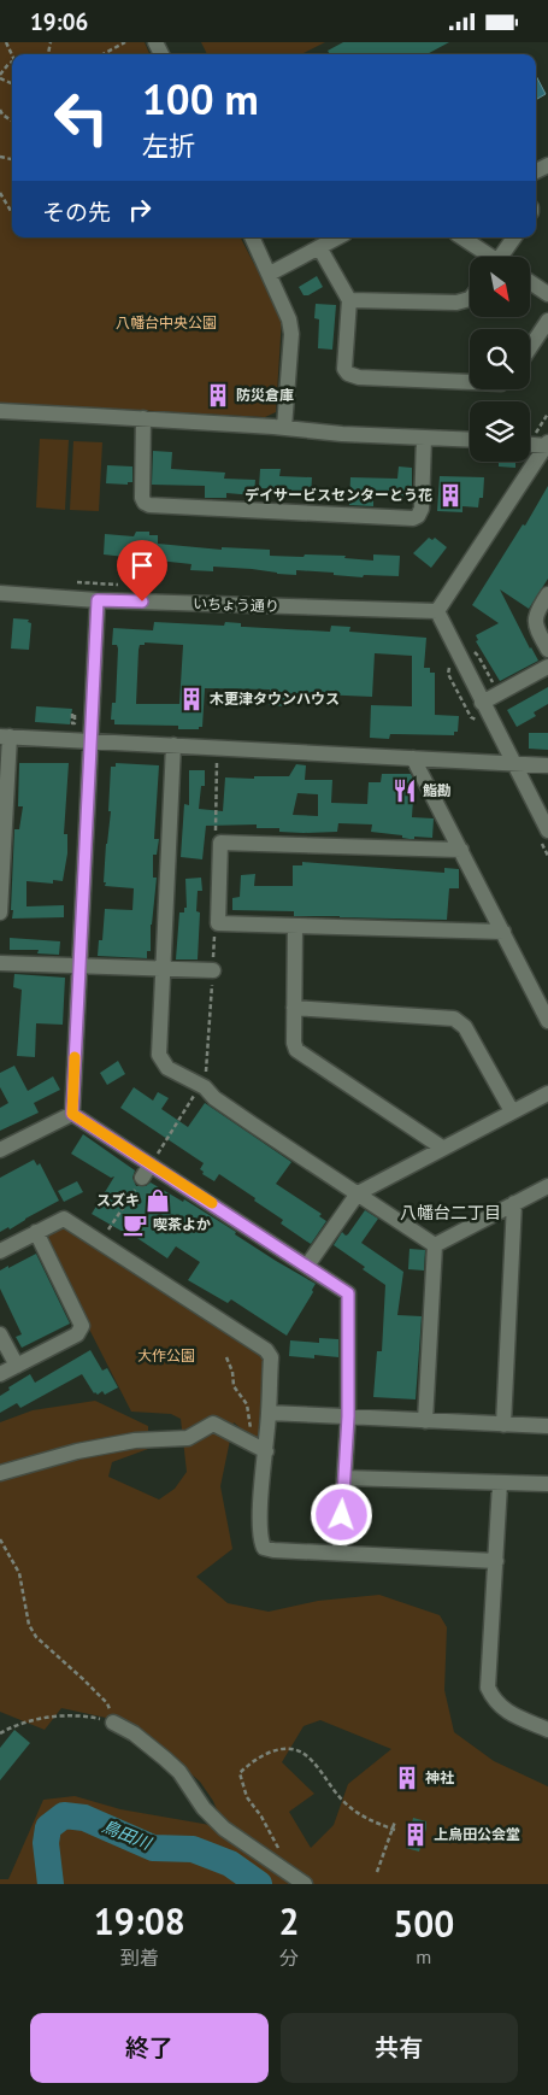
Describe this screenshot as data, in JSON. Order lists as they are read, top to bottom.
{
  "streets": {
    "street": ["いちょう通り"]
  },
  "districts": ["八幡台二丁目"],
  "water": ["鳥田川"],
  "parks": ["八幡台中央公園", "大作公園"],
  "places": {
    "building": [
      "防災倉庫",
      "デイサービスセンターとう花",
      "木更津タウンハウス",
      "神社",
      "上烏田公会堂"
    ],
    "restaurant": ["鮨勘"],
    "shop": ["スズキ"],
    "cafe": ["喫茶よか"]
  },
  "north": "bottom right",
  "page": {
    "status": "19:06",
    "turn": ["100 m", "左折"],
    "then": "その先",
    "eta": [
      "19:08",
      "到着",
      "2",
      "分",
      "500",
      "m"
    ],
    "buttons": ["終了", "共有"]
  }
}
